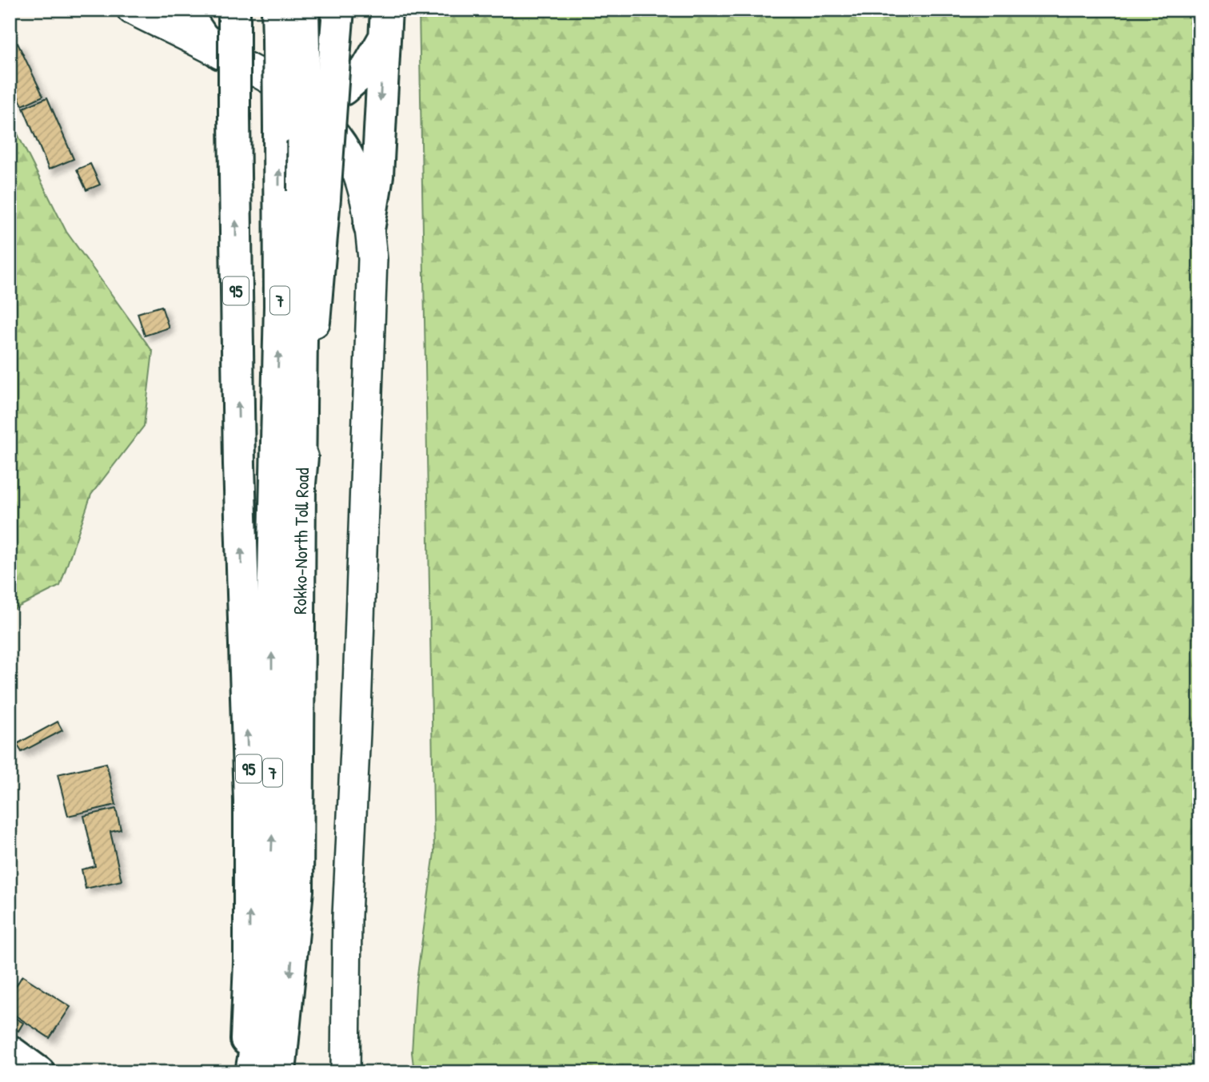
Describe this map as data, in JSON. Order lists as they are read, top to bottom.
{
  "streets": {
    "main road": ["95", "7", "Rokko-North Toll Road"]
  },
  "crossings": [
    ["7", "Rokko-North Toll Road"]
  ]
}
